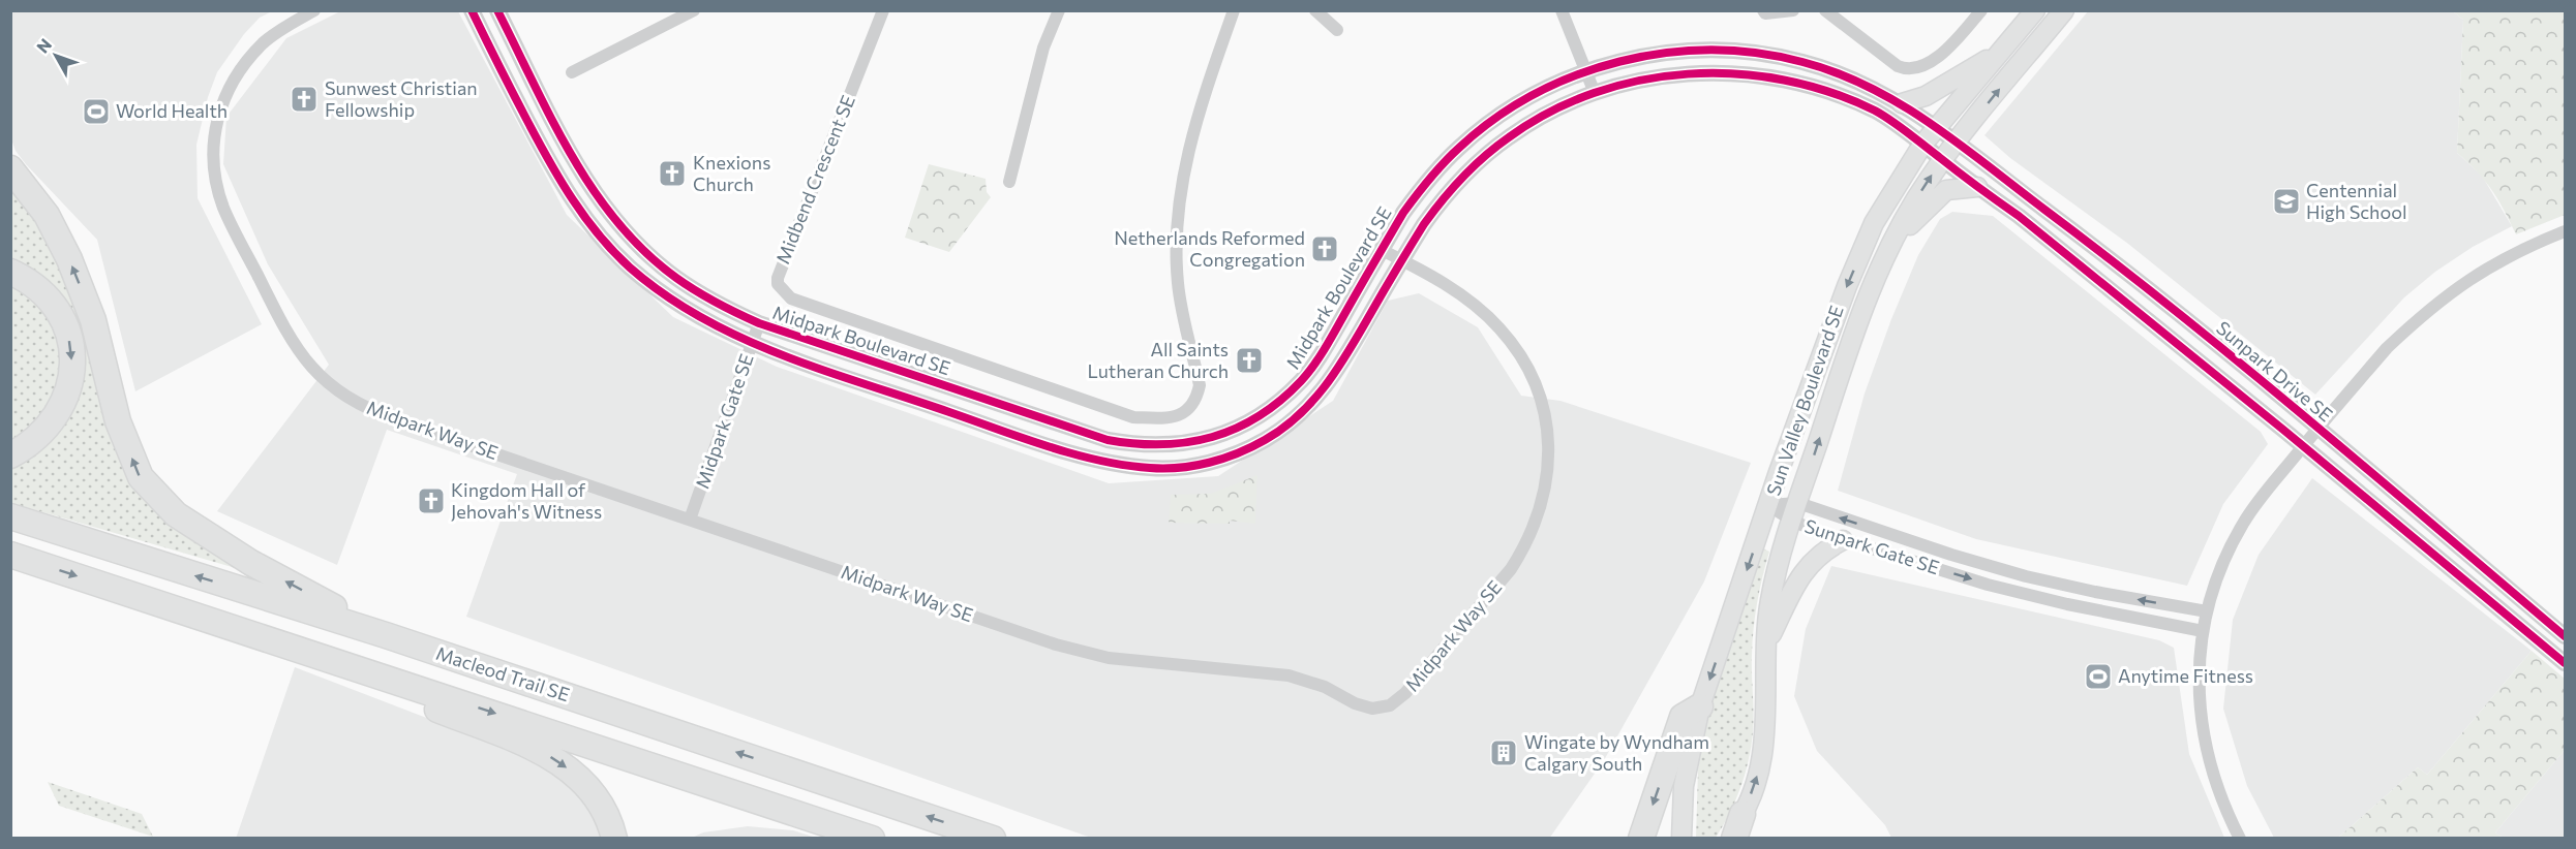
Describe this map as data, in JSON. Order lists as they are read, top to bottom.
{
  "streets": {
    "highway": ["Macleod Trail SE"],
    "main road": ["Sun Valley Boulevard SE"],
    "street": [
      "Midbend Crescent SE",
      "Midpark Boulevard SE",
      "Sunpark Drive SE",
      "Midpark Gate SE",
      "Midpark Way SE",
      "Sunpark Gate SE"
    ]
  },
  "crossings": [
    ["Midpark Boulevard SE", "Sunpark Drive SE"],
    ["Midpark Boulevard SE", "Sun Valley Boulevard SE"],
    ["Midpark Boulevard SE", "Midpark Gate SE"],
    ["Midpark Boulevard SE", "Midpark Way SE"],
    ["Sunpark Drive SE", "Sun Valley Boulevard SE"],
    ["Sun Valley Boulevard SE", "Sunpark Gate SE"],
    ["Midpark Gate SE", "Midpark Way SE"]
  ],
  "places": {
    "church": [
      "Sunwest Christian Fellowship",
      "Knexions Church",
      "Netherlands Reformed Congregation",
      "All Saints Lutheran Church",
      "Kingdom Hall of Jehovah's Witness"
    ],
    "sports": ["World Health", "Anytime Fitness"],
    "school or university": ["Centennial High School"],
    "building": ["Wingate by Wyndham Calgary South"]
  },
  "north": "top left"
}
